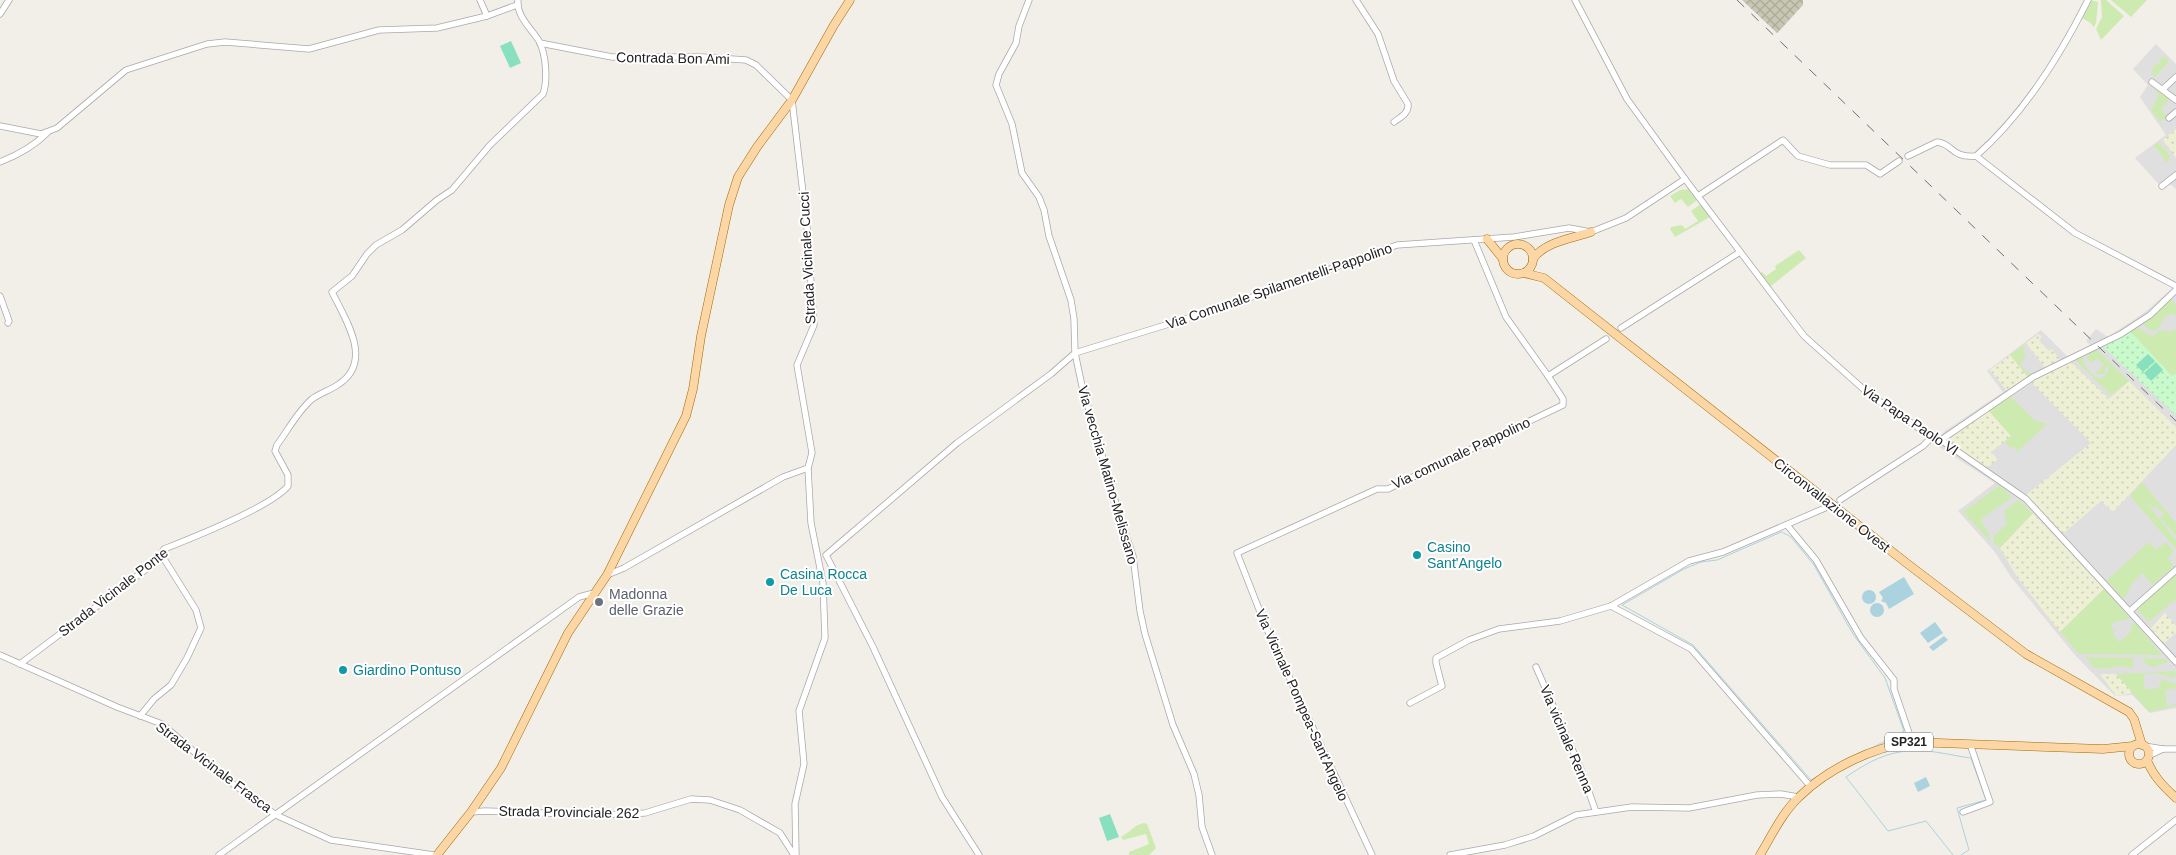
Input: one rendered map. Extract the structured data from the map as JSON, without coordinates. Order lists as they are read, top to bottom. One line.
{"streets":{"main road":["Circonvallazione Ovest","SP321"],"street":["Contrada Bon Ami","Strada Vicinale Cucci","Via Comunale Spilamentelli-Pappolino","Via Papa Paolo VI","Via comunale Pappolino","Via vecchia Matino-Melissano","Strada Vicinale Ponte","Via Vicinale Pompea-Sant'Angelo","Via vicinale Renna","Strada Vicinale Frasca","Strada Provinciale 262"]},"crossings":[["Contrada Bon Ami","Strada Vicinale Cucci"],["Contrada Bon Ami","Strada Vicinale Ponte"],["Strada Vicinale Cucci","Strada Provinciale 262"],["Via Comunale Spilamentelli-Pappolino","Via vecchia Matino-Melissano"],["Via comunale Pappolino","Via Vicinale Pompea-Sant'Angelo"],["Circonvallazione Ovest","SP321"],["Strada Vicinale Ponte","Strada Vicinale Frasca"]],"places":["Casino Sant'Angelo","Casina Rocca De Luca","Madonna delle Grazie","Giardino Pontuso"]}
